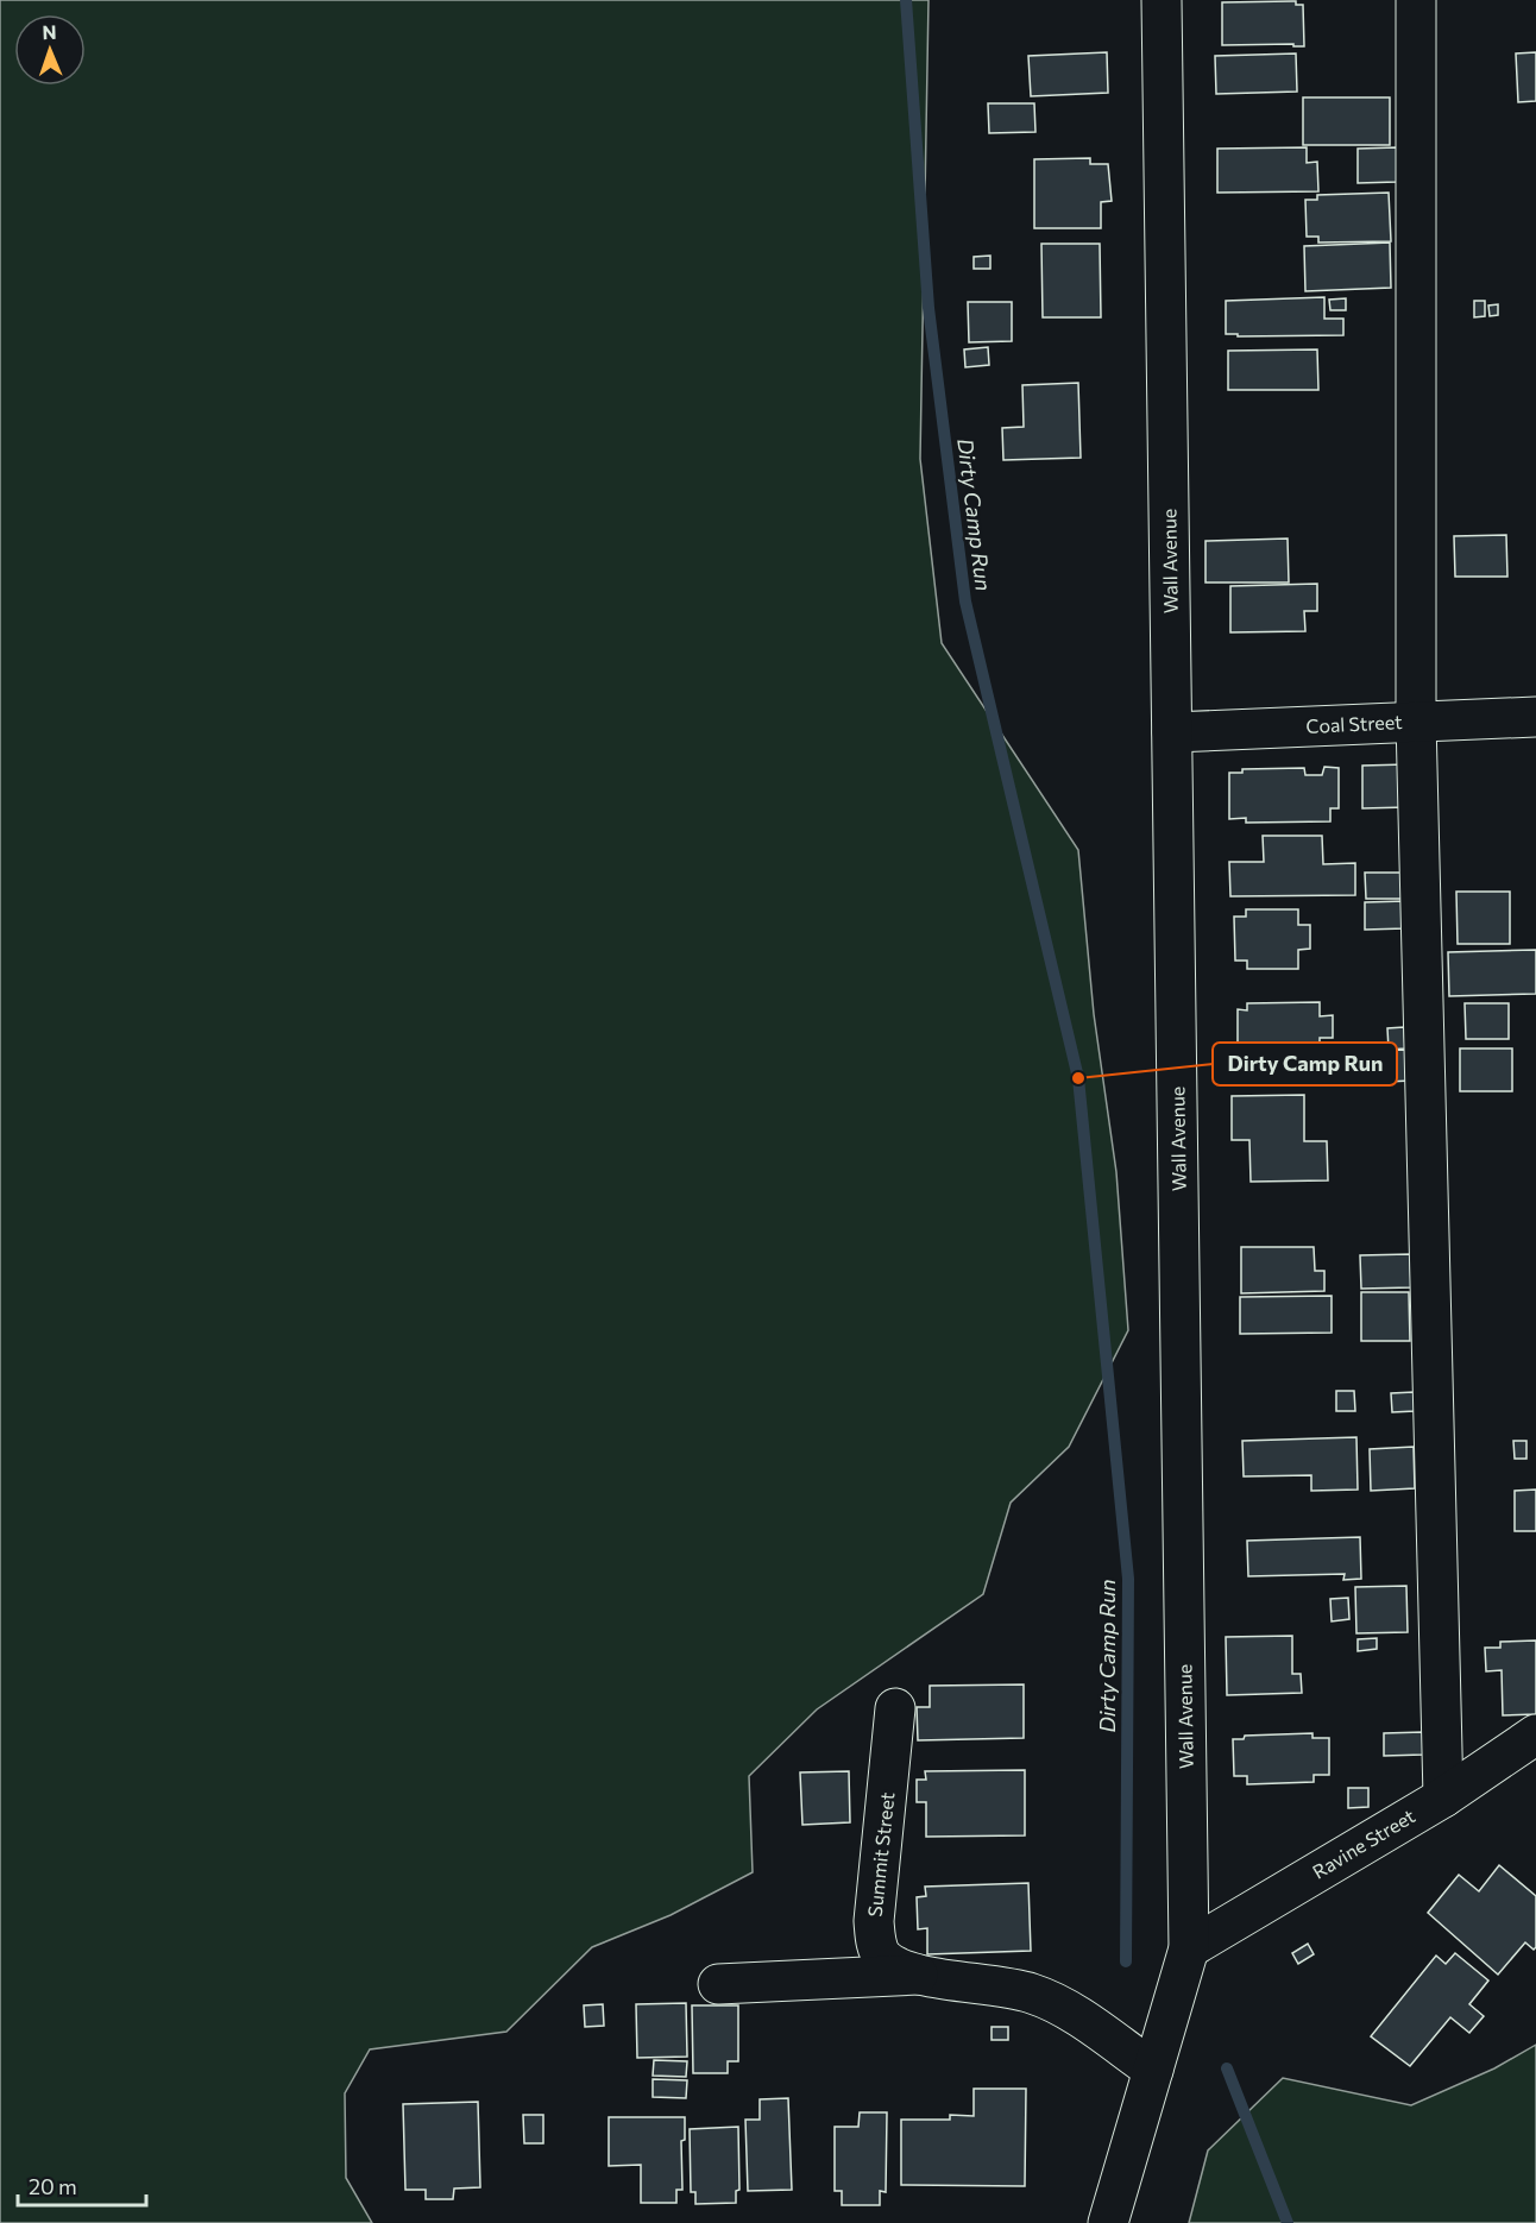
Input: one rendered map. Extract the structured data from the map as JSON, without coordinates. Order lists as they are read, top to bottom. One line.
{"streets":{"street":["Wall Avenue","Coal Street","Ravine Street","Summit Street"]},"crossings":[["Wall Avenue","Coal Street"],["Wall Avenue","Ravine Street"],["Wall Avenue","Summit Street"]],"water":["Dirty Camp Run"],"places":["Dirty Camp Run"],"scale_bar":"20 m","north":"top"}
